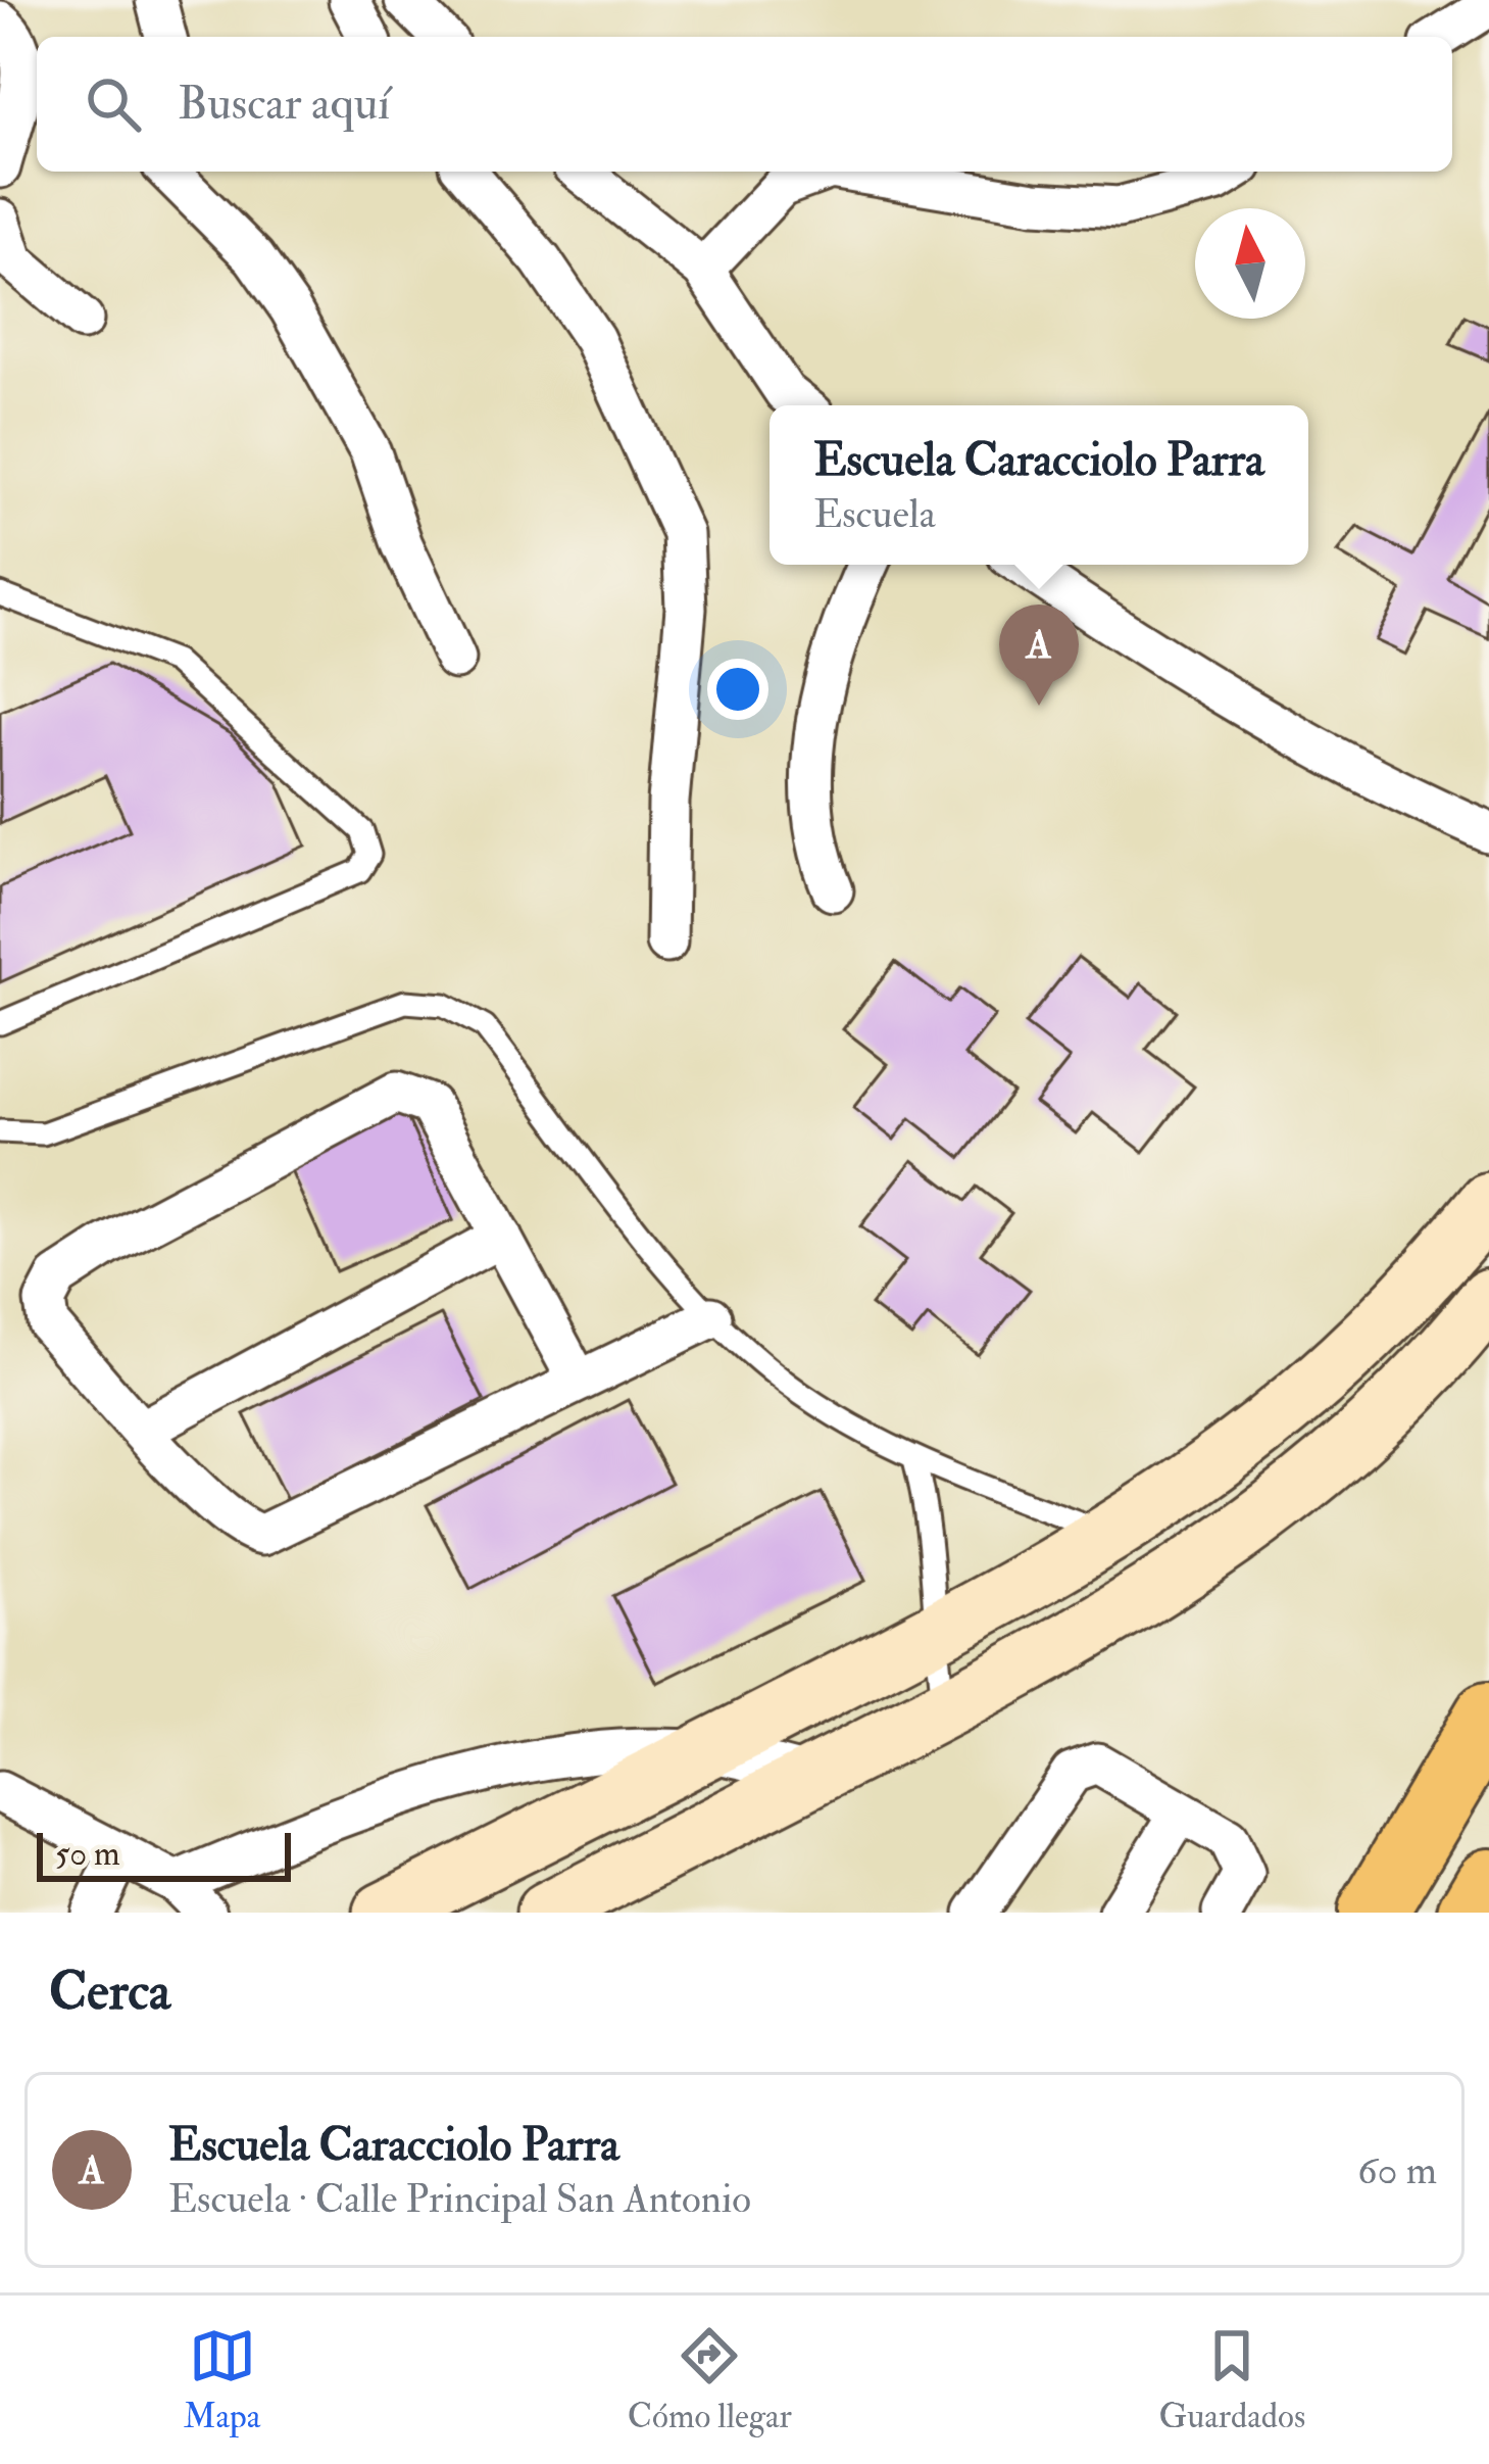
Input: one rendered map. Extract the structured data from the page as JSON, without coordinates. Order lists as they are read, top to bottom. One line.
{"scale_bar":"50 m","north":"top","page":{"search":"Buscar aquí","popup":["Escuela Caracciolo Parra","Escuela"],"pins":"A","scale":"50 m","heading":"Cerca","list":[{"mark":"A","name":"Escuela Caracciolo Parra","note":"Escuela · Calle Principal San Antonio","value":"60 m"}],"nav":["Mapa","Cómo llegar","Guardados"]}}
